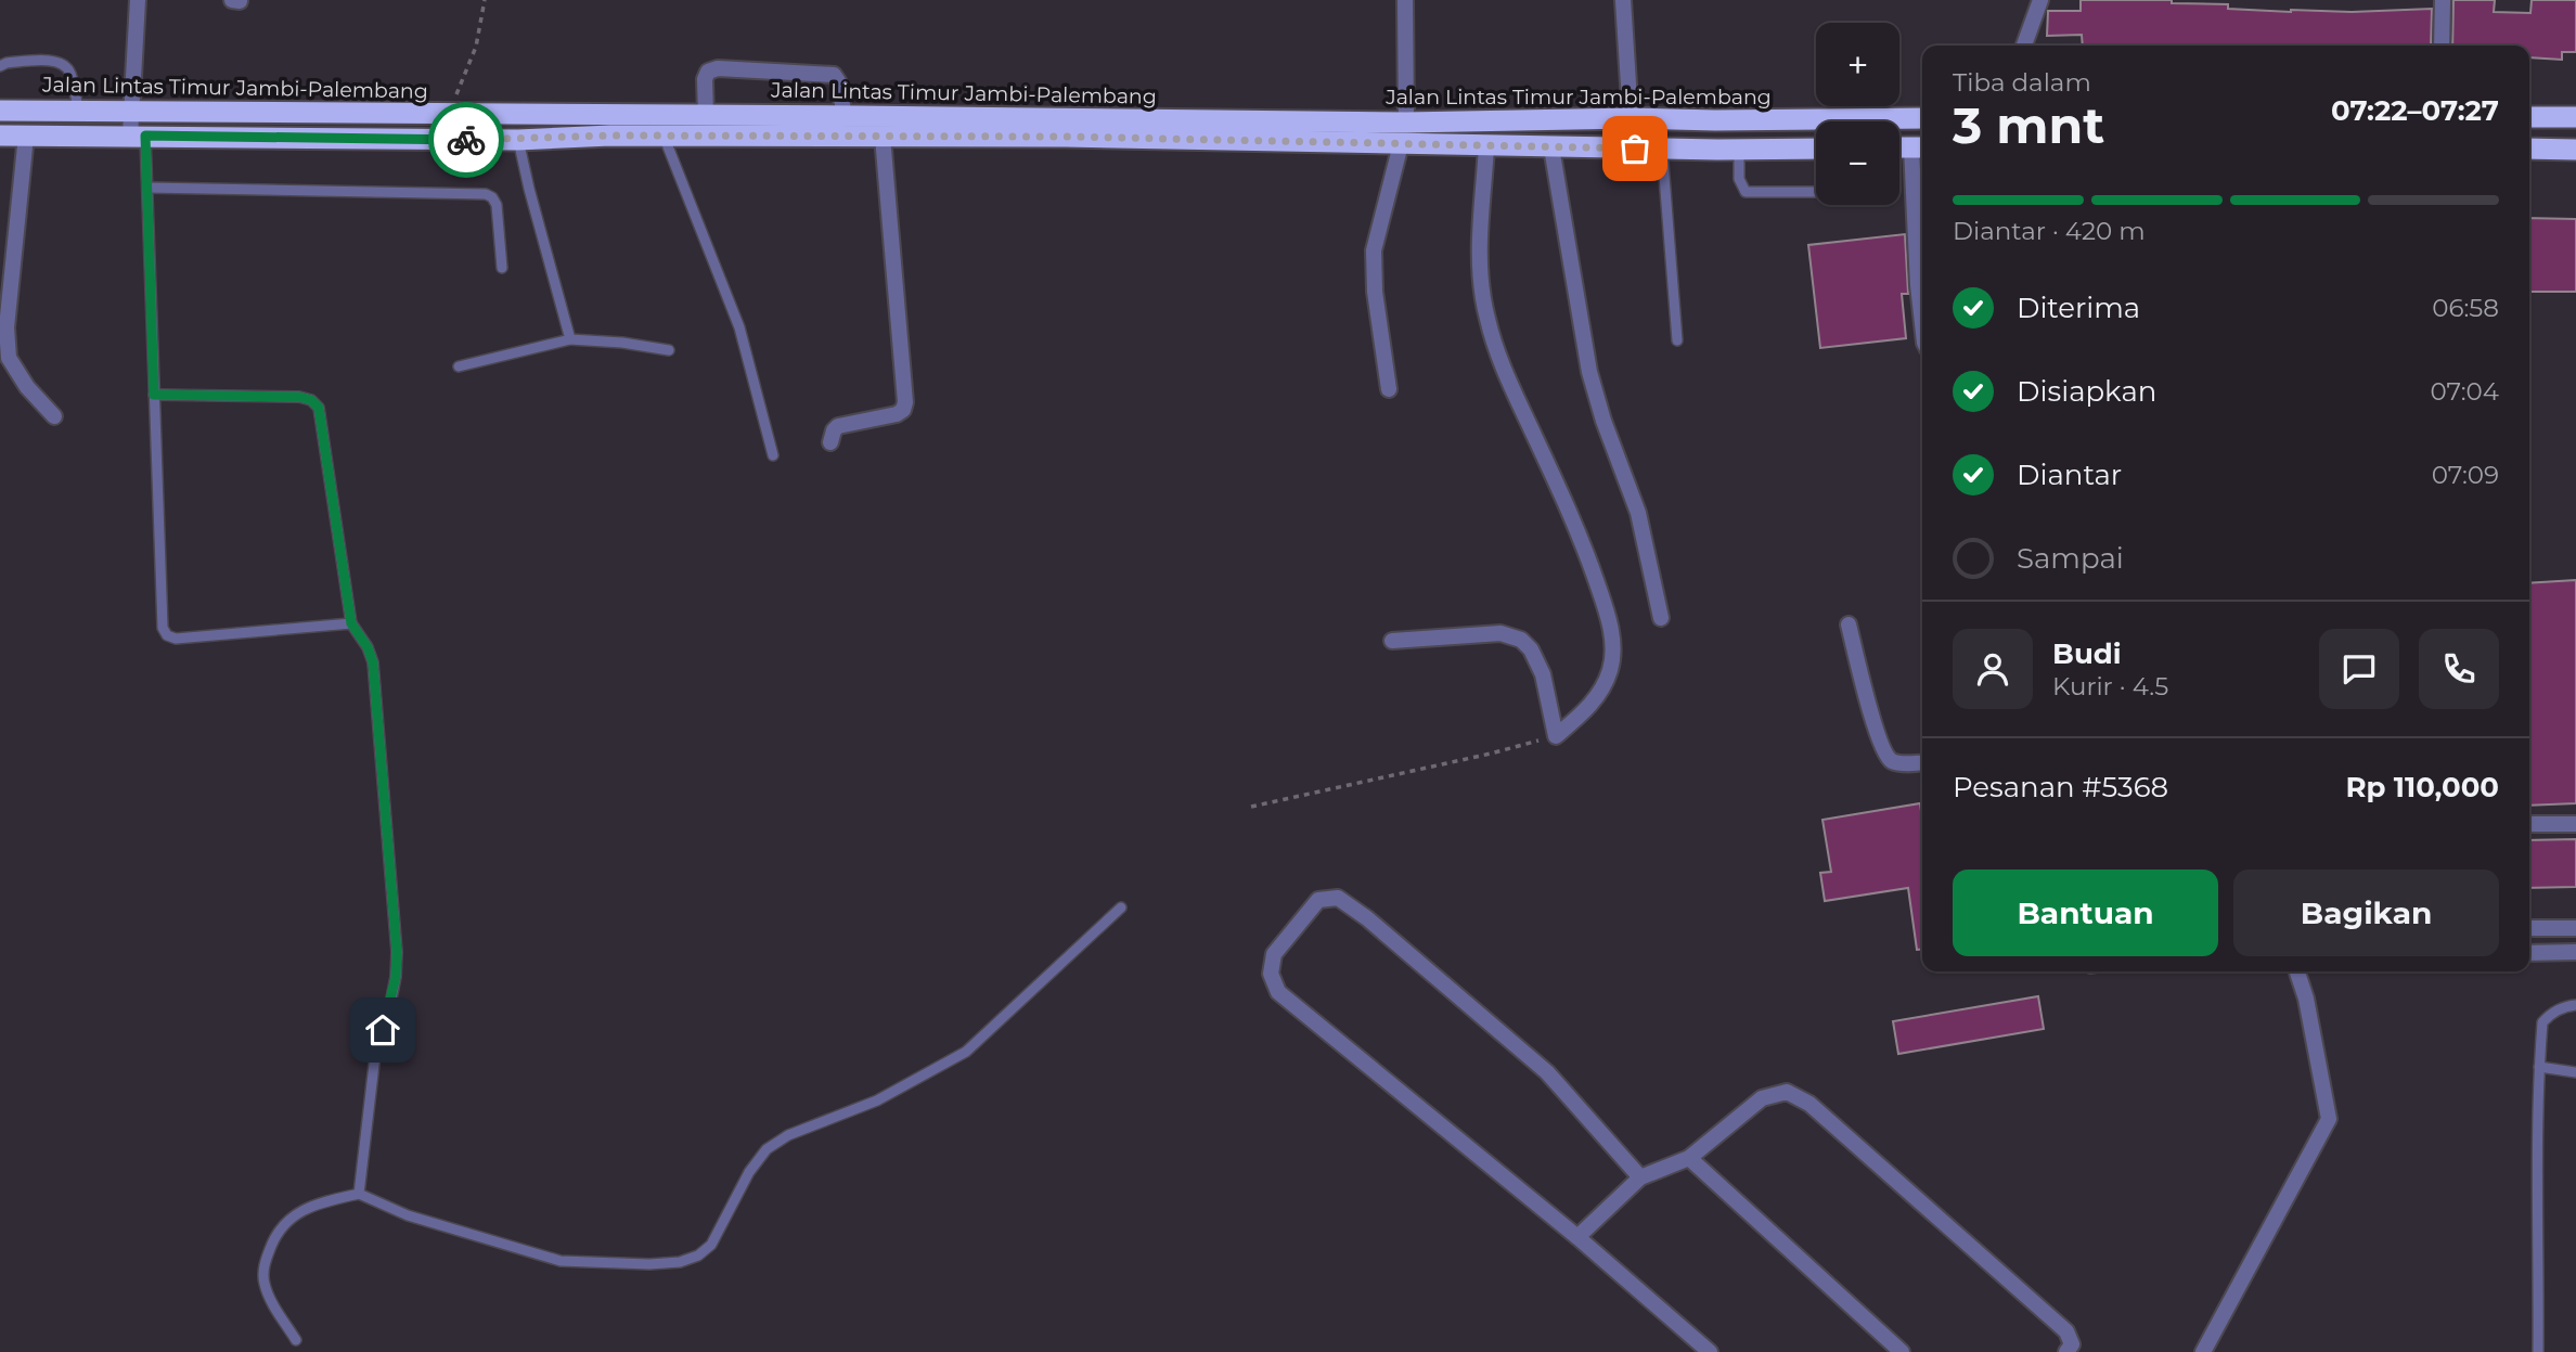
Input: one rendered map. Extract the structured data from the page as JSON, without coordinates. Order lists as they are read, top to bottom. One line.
{"streets":{"highway":["Jalan Lintas Timur Jambi-Palembang"]},"page":{"map_buttons":["+","−"],"heading":["3 mnt","Tiba dalam","07:22–07:27"],"panel":["Budi","Kurir · 4.5","Pesanan #5368","Rp 110,000"],"bar":"Diantar · 420 m","list":[["Diterima","06:58"],["Disiapkan","07:04"],["Diantar","07:09"],"Sampai"],"buttons":["Bantuan","Bagikan"]}}
